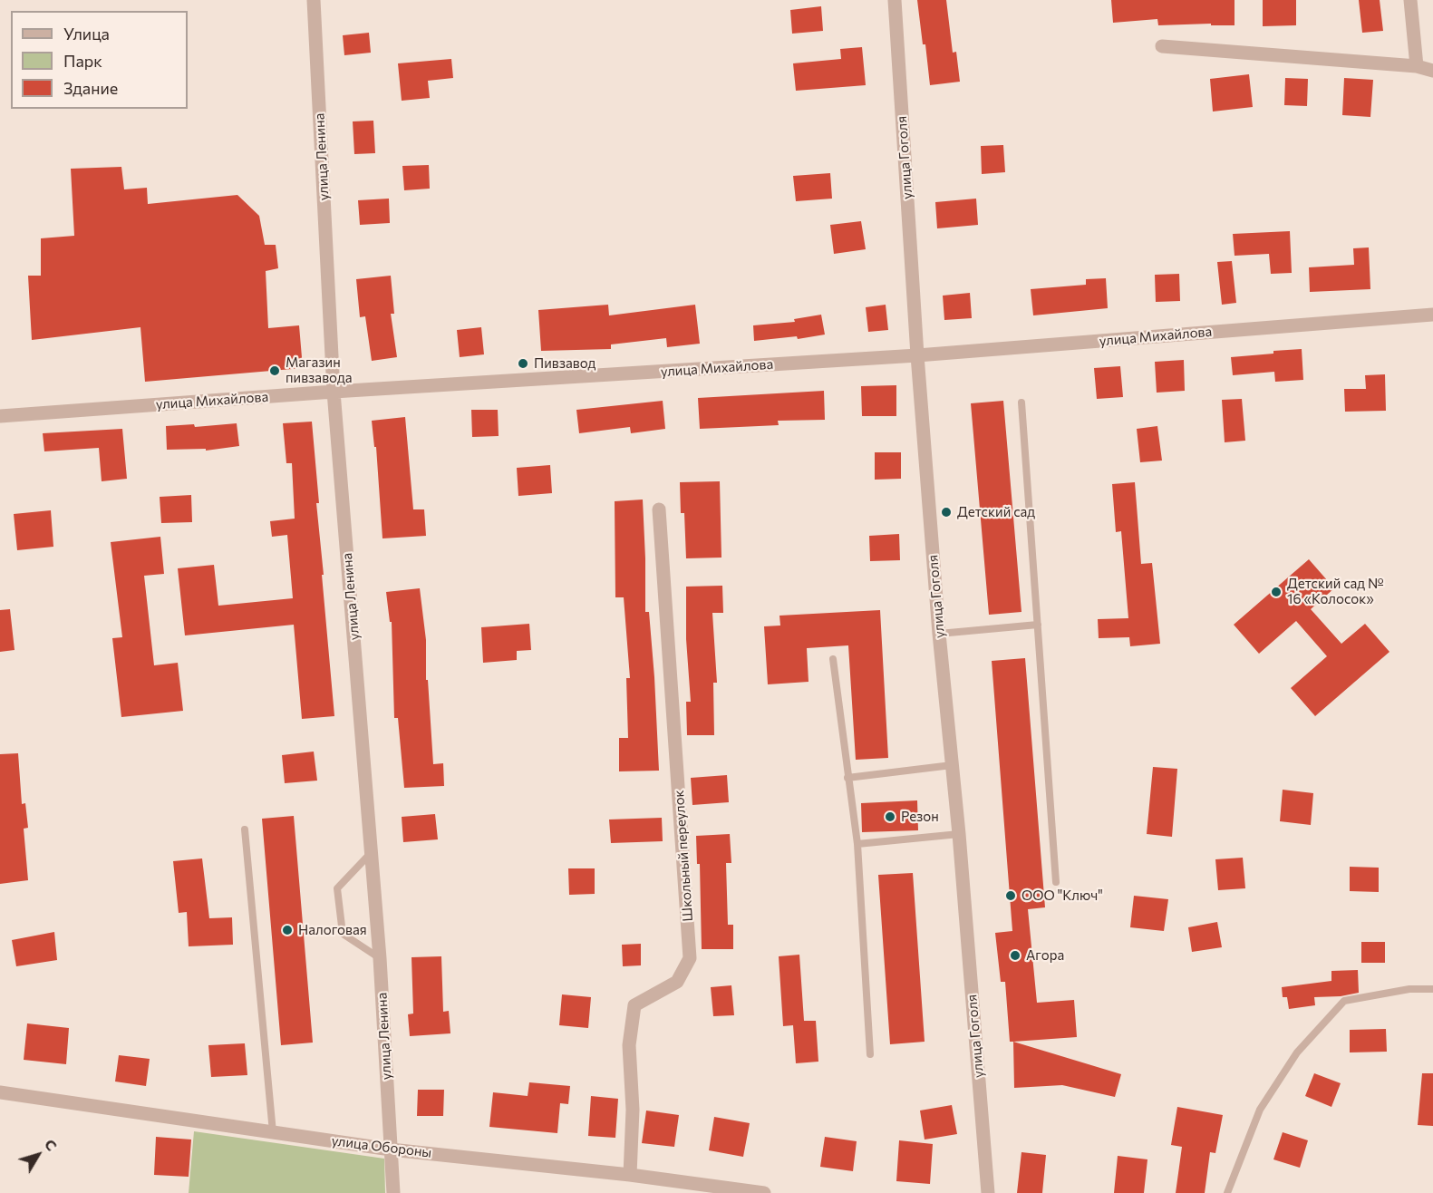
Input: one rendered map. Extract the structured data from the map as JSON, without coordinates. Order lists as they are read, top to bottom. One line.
{"streets":{"street":["улица Ленина","улица Гоголя","улица Михайлова","Школьный переулок","улица Обороны"]},"crossings":[["улица Ленина","улица Михайлова"],["улица Ленина","улица Обороны"],["улица Гоголя","улица Михайлова"],["Школьный переулок","улица Обороны"]],"places":["Пивзавод","Магазин пивзавода","Детский сад","Детский сад № 16 «Колосок»","Резон","ООО \"Ключ\"","Налоговая","Агора"],"legend":["Улица","Парк","Здание"],"north":"top right"}
